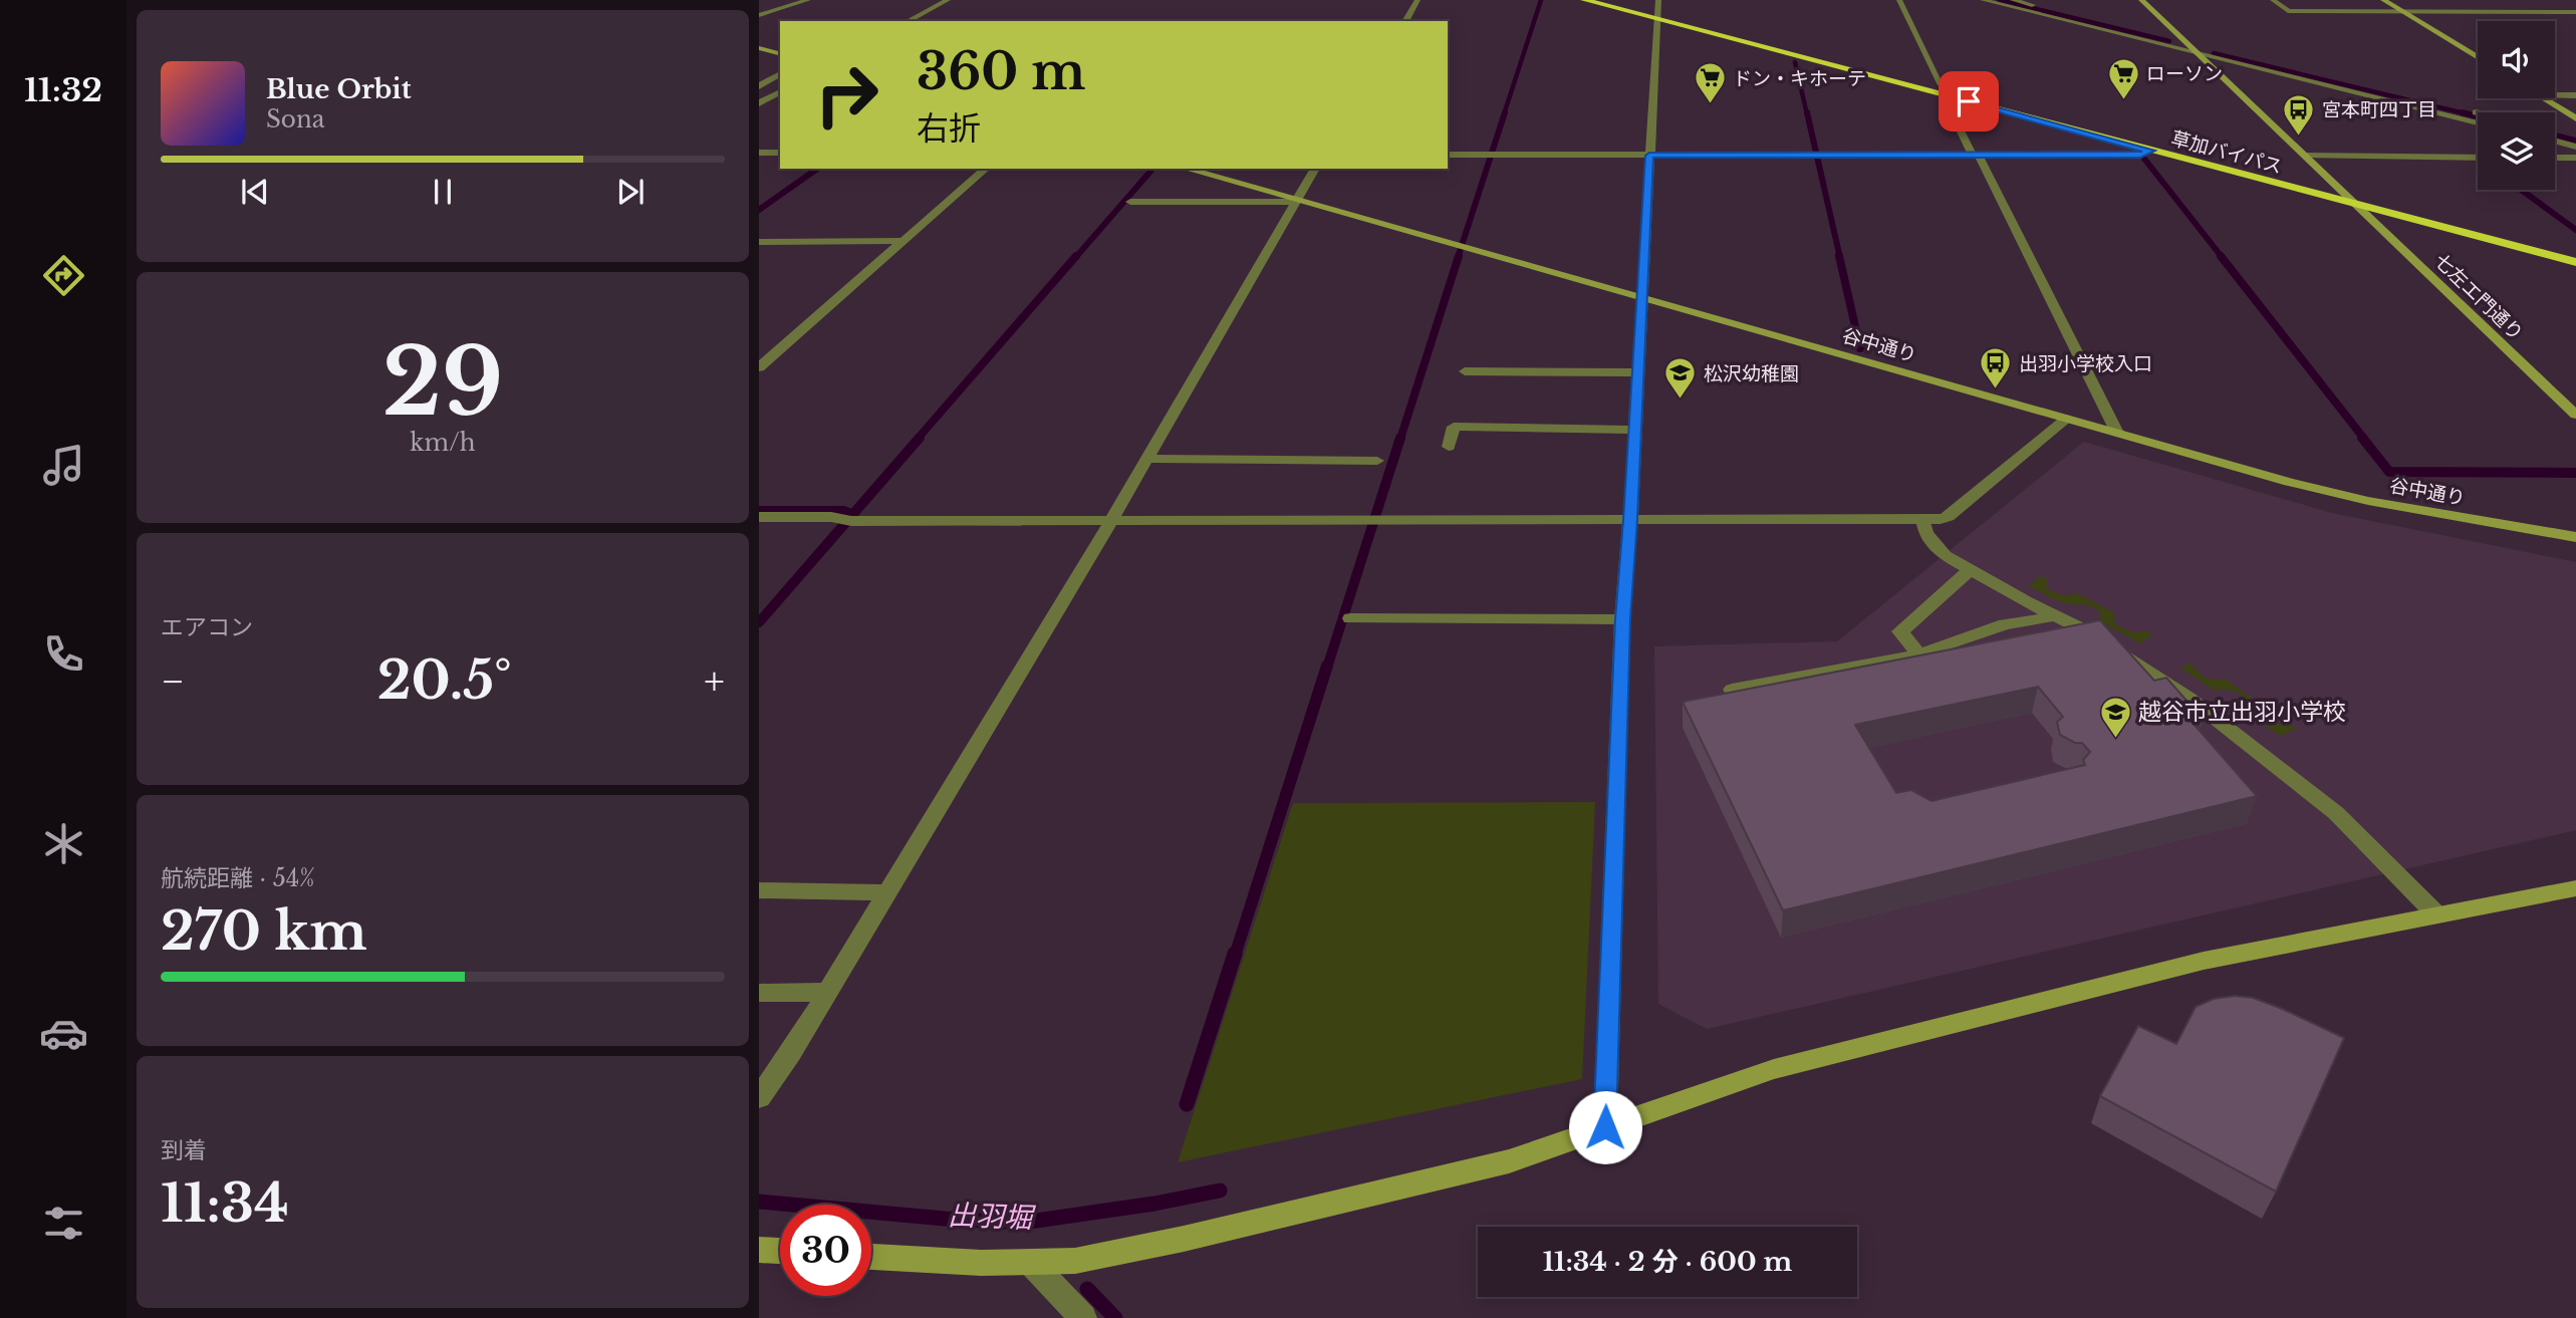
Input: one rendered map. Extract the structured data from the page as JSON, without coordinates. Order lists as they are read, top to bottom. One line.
{"streets":{"highway":["草加バイパス"],"street":["七左エ門通り","谷中通り"]},"crossings":[["草加バイパス","七左エ門通り"]],"water":["出羽堀"],"places":{"supermarket":["ローソン","ドン・キホーテ"],"bus stop":["宮本町四丁目","出羽小学校入口"],"school or university":["松沢幼稚園","越谷市立出羽小学校"]},"page":{"tabs":"11:32","turn":["360 m","右折"],"song":["Blue Orbit","Sona"],"tile":[["29","km/h"],"エアコン",["航続距離 · 54%","270 km"],["到着","11:34"]],"heat":["−","20.5°","+"],"limit":"30","trip":"11:34 · 2 分 · 600 m"}}
